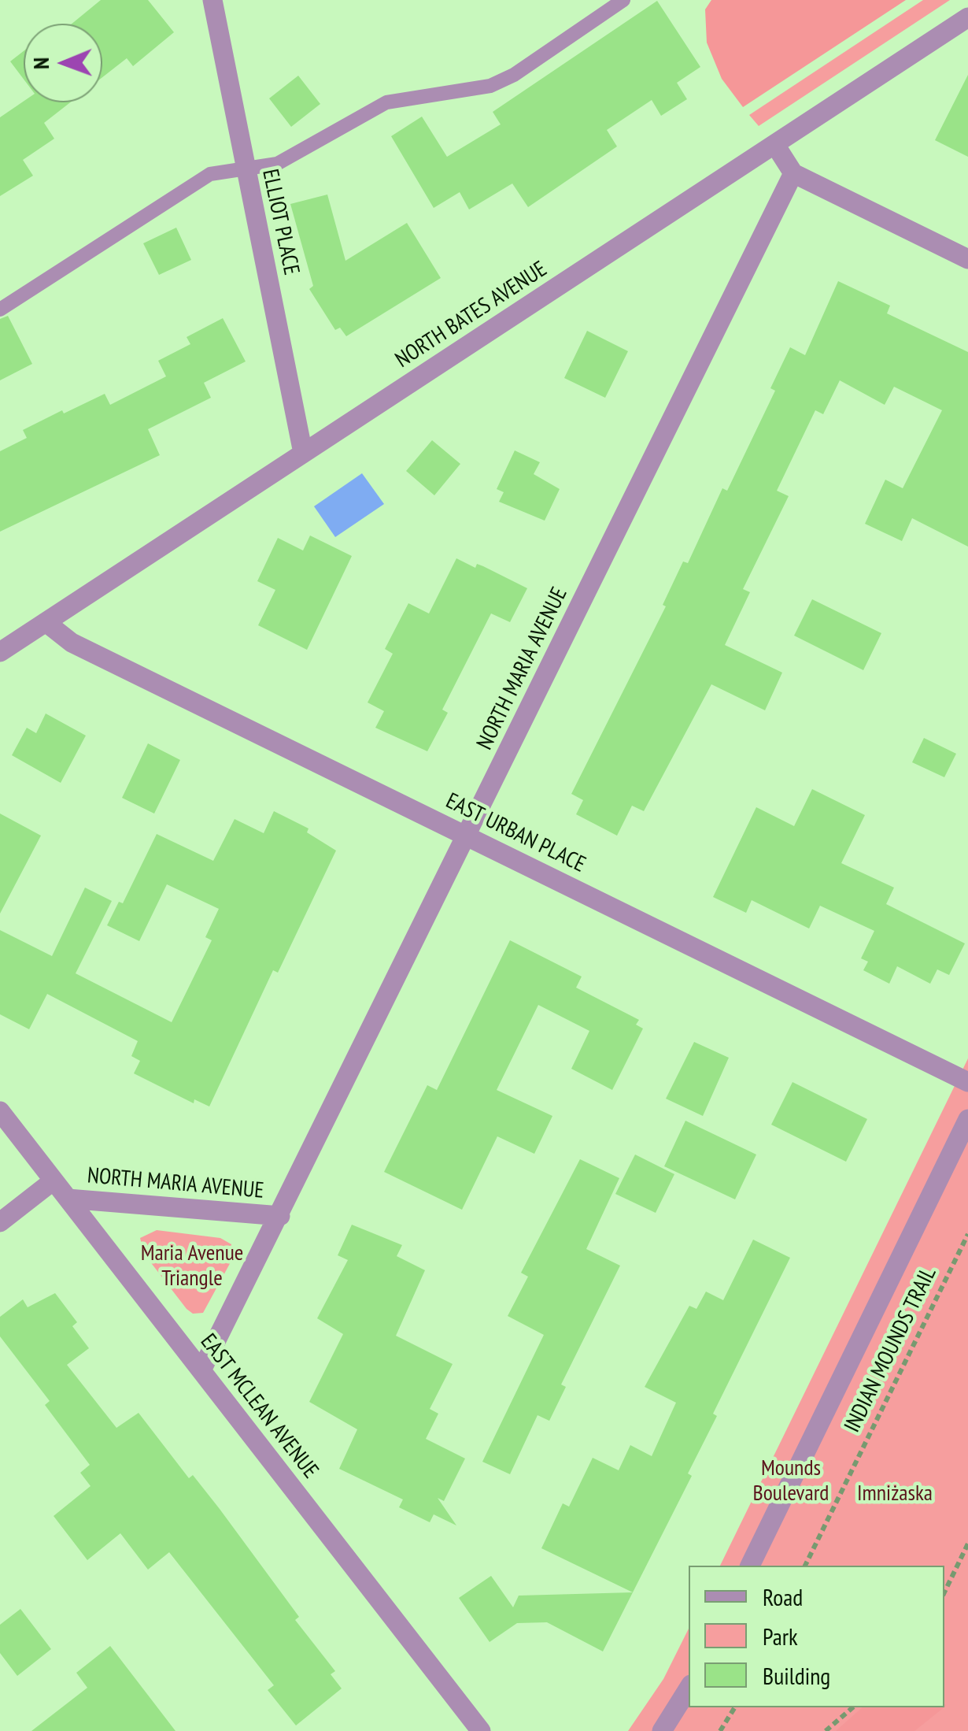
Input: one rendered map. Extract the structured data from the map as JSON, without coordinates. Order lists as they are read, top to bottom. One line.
{"streets":{"street":["ELLIOT PLACE","NORTH BATES AVENUE","NORTH MARIA AVENUE","EAST URBAN PLACE","EAST MCLEAN AVENUE"],"path":["INDIAN MOUNDS TRAIL"]},"crossings":[["ELLIOT PLACE","NORTH BATES AVENUE"],["NORTH BATES AVENUE","EAST URBAN PLACE"],["NORTH MARIA AVENUE","EAST URBAN PLACE"],["NORTH MARIA AVENUE","EAST MCLEAN AVENUE"]],"parks":["Maria Avenue Triangle","Mounds Boulevard","Imniżaska"],"legend":["Road","Park","Building"],"north":"left"}
